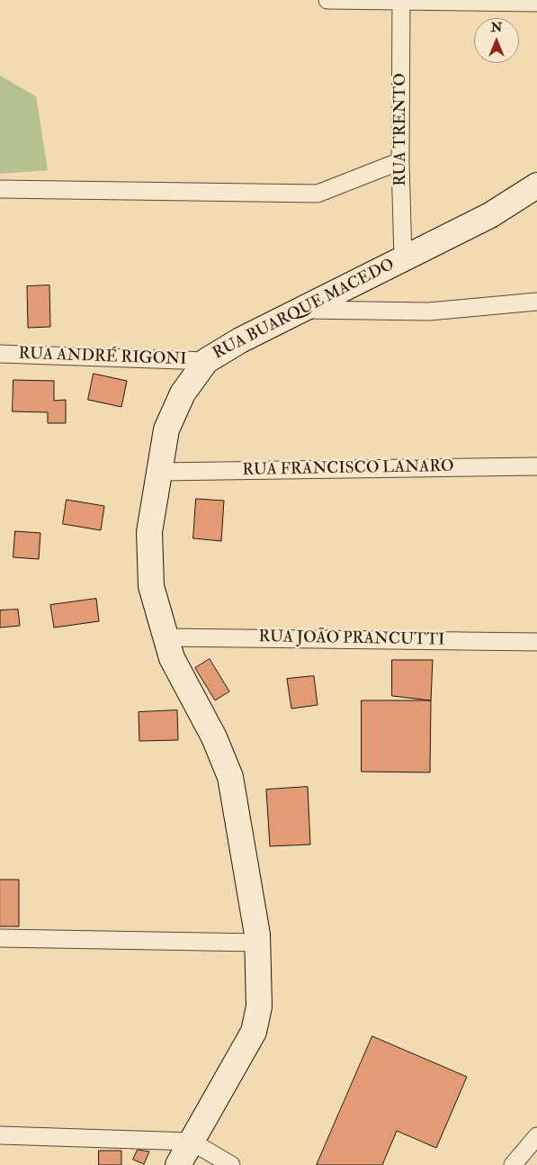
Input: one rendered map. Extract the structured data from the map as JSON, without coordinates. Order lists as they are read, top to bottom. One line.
{"streets":{"main road":["RUA BUARQUE MACEDO"],"street":["RUA TRENTO","RUA ANDRÉ RIGONI","RUA FRANCISCO LANARO","RUA JOÃO PRANCUTTI"]},"crossings":[["RUA TRENTO","RUA BUARQUE MACEDO"],["RUA BUARQUE MACEDO","RUA ANDRÉ RIGONI"],["RUA BUARQUE MACEDO","RUA FRANCISCO LANARO"],["RUA BUARQUE MACEDO","RUA JOÃO PRANCUTTI"]],"north":"top"}
